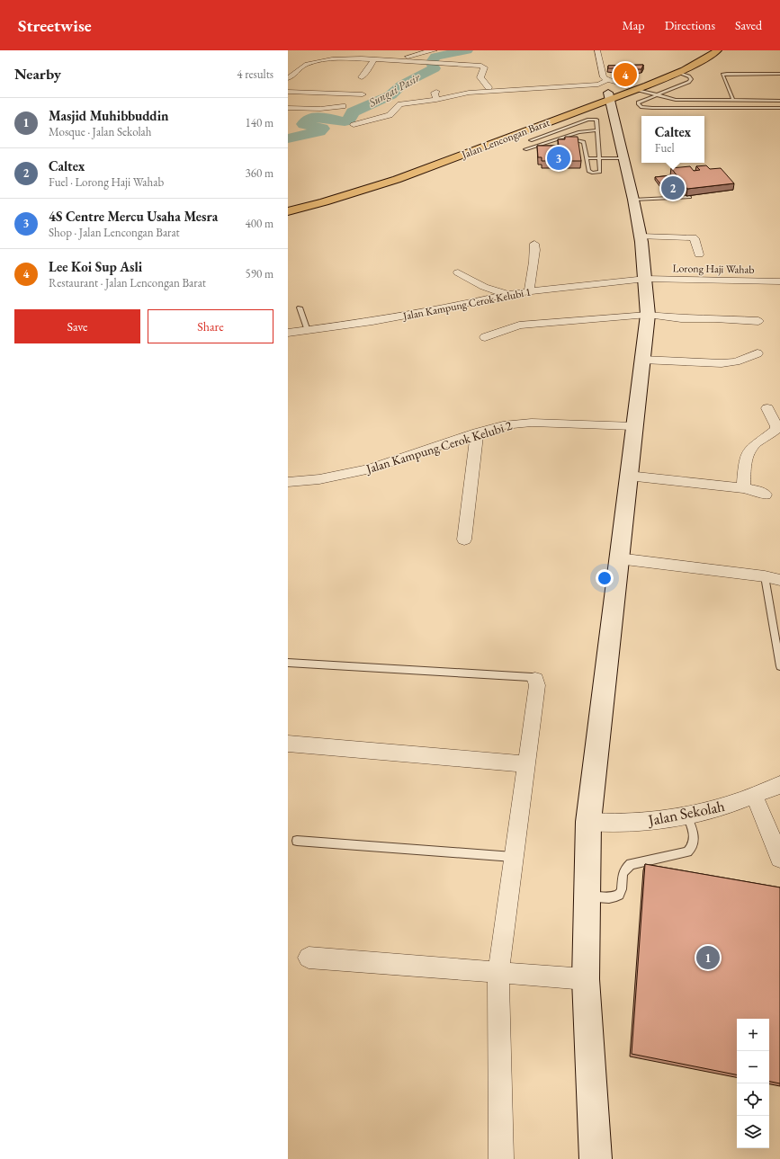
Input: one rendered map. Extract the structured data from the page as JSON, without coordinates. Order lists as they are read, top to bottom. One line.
{"streets":{"highway":["Jalan Lencongan Barat"],"street":["Lorong Haji Wahab","Jalan Kampung Cerok Kelubi 1","Jalan Kampung Cerok Kelubi 2","Jalan Sekolah"]},"crossings":[["Lorong Haji Wahab","Jalan Kampung Cerok Kelubi 1"]],"water":["Sungai Pasir"],"page":{"header":"Streetwise","nav":["Map","Directions","Saved"],"heading":["Nearby","4 results"],"pins":["4","3","2","1"],"list":[{"mark":"1","name":"Masjid Muhibbuddin","note":"Mosque · Jalan Sekolah","value":"140 m"},{"mark":"2","name":"Caltex","note":"Fuel · Lorong Haji Wahab","value":"360 m"},{"mark":"3","name":"4S Centre Mercu Usaha Mesra","note":"Shop · Jalan Lencongan Barat","value":"400 m"},{"mark":"4","name":"Lee Koi Sup Asli","note":"Restaurant · Jalan Lencongan Barat","value":"590 m"}],"popup":["Caltex","Fuel"],"buttons":["Save","Share"],"map_buttons":["+","−"]}}
